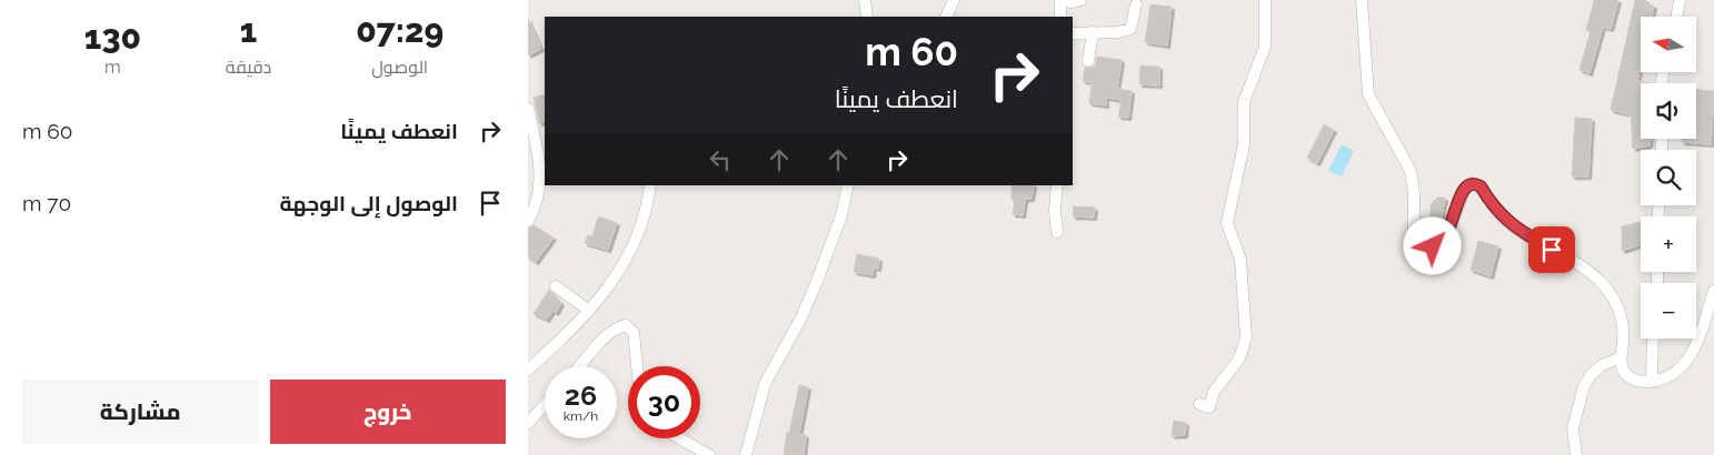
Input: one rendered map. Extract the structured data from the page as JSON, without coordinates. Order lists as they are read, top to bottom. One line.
{"north":"left","page":{"eta":["07:29","الوصول","1","دقيقة","130","m"],"map_buttons":["+","−"],"turn":["60 m","انعطف يمينًا"],"list":[{"name":"انعطف يمينًا","value":"60 m"},{"name":"الوصول إلى الوجهة","value":"70 m"}],"speed":"26 km/h","limit":"30","buttons":["خروج","مشاركة"]}}
